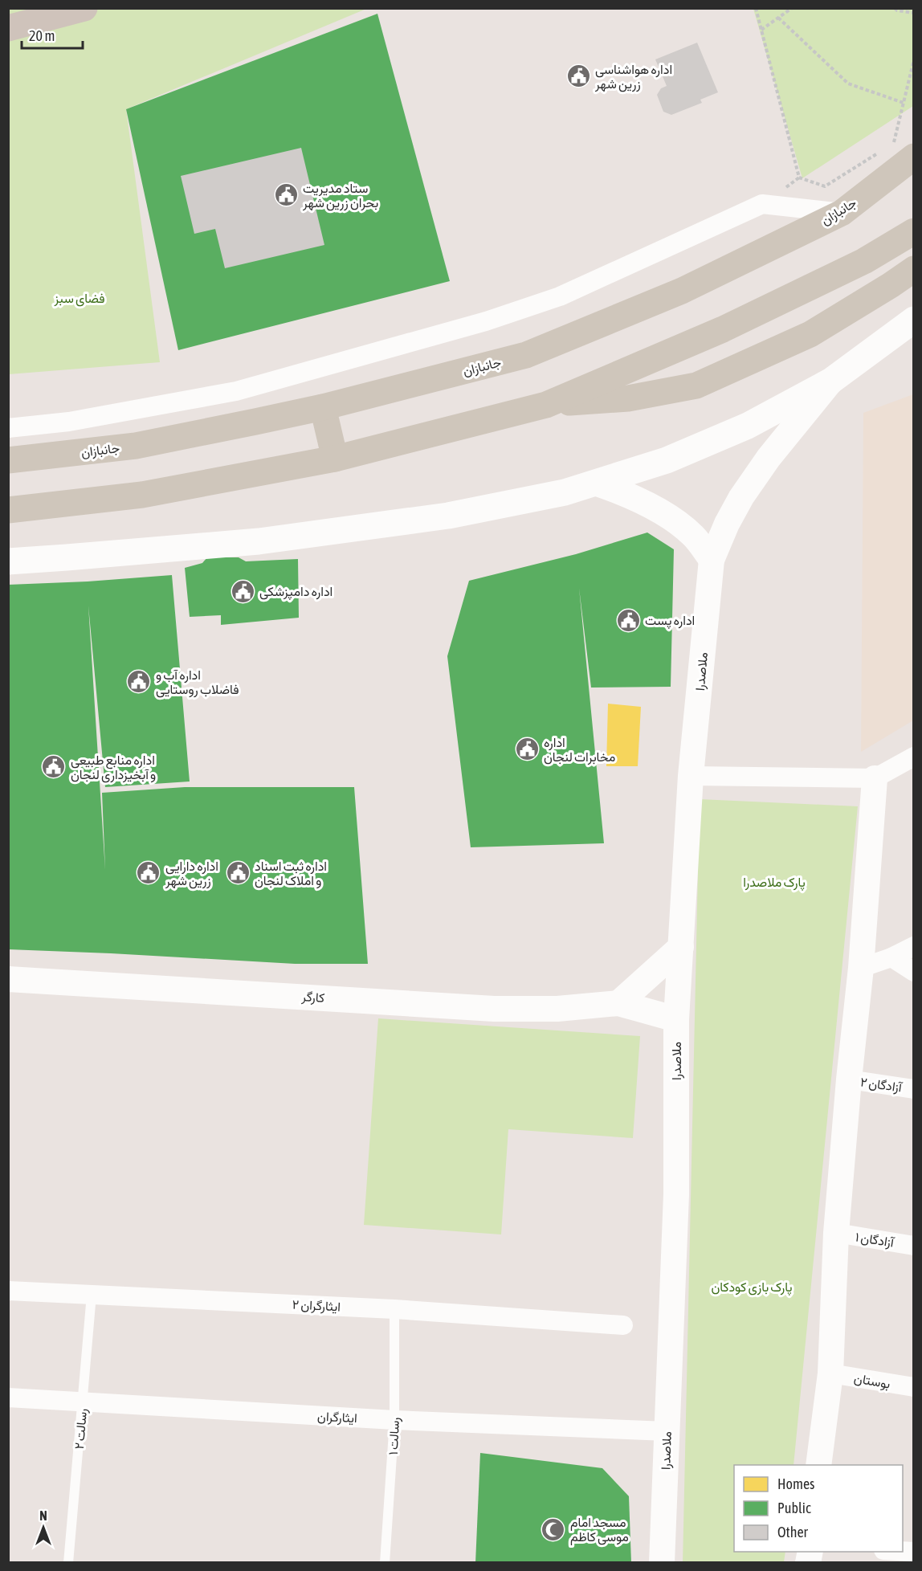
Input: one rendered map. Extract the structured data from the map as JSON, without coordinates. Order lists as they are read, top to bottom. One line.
{"streets":{"main road":["جانبازان"],"street":["ملاصدرا","کارگر","آزادگان ۲","آزادگان ۱","ایثارگران ۲","بوستان","ایثارگران"],"lane":["رسالت ۲","رسالت ۱"]},"crossings":[["ملاصدرا","کارگر"],["ملاصدرا","ایثارگران"],["ایثارگران ۲","رسالت ۲"],["ایثارگران ۲","رسالت ۱"],["ایثارگران","رسالت ۲"],["ایثارگران","رسالت ۱"]],"parks":["فضای سبز","پارک ملاصدرا","پارک بازی کودکان"],"places":{"public building":["اداره هواشناسی زرین شهر","ستاد مدیریت بحران زرین شهر","اداره دامپزشکی","اداره پست","اداره آب و فاضلاب روستایی","اداره مخابرات لنجان","اداره منابع طبیعی و آبخیزداری لنجان","اداره دارایی زرین شهر","اداره ثبت اسناد و املاک لنجان"],"mosque":["مسجد امام موسی کاظم"]},"legend":["Homes","Public","Other"],"scale_bar":"20 m","north":"top"}
